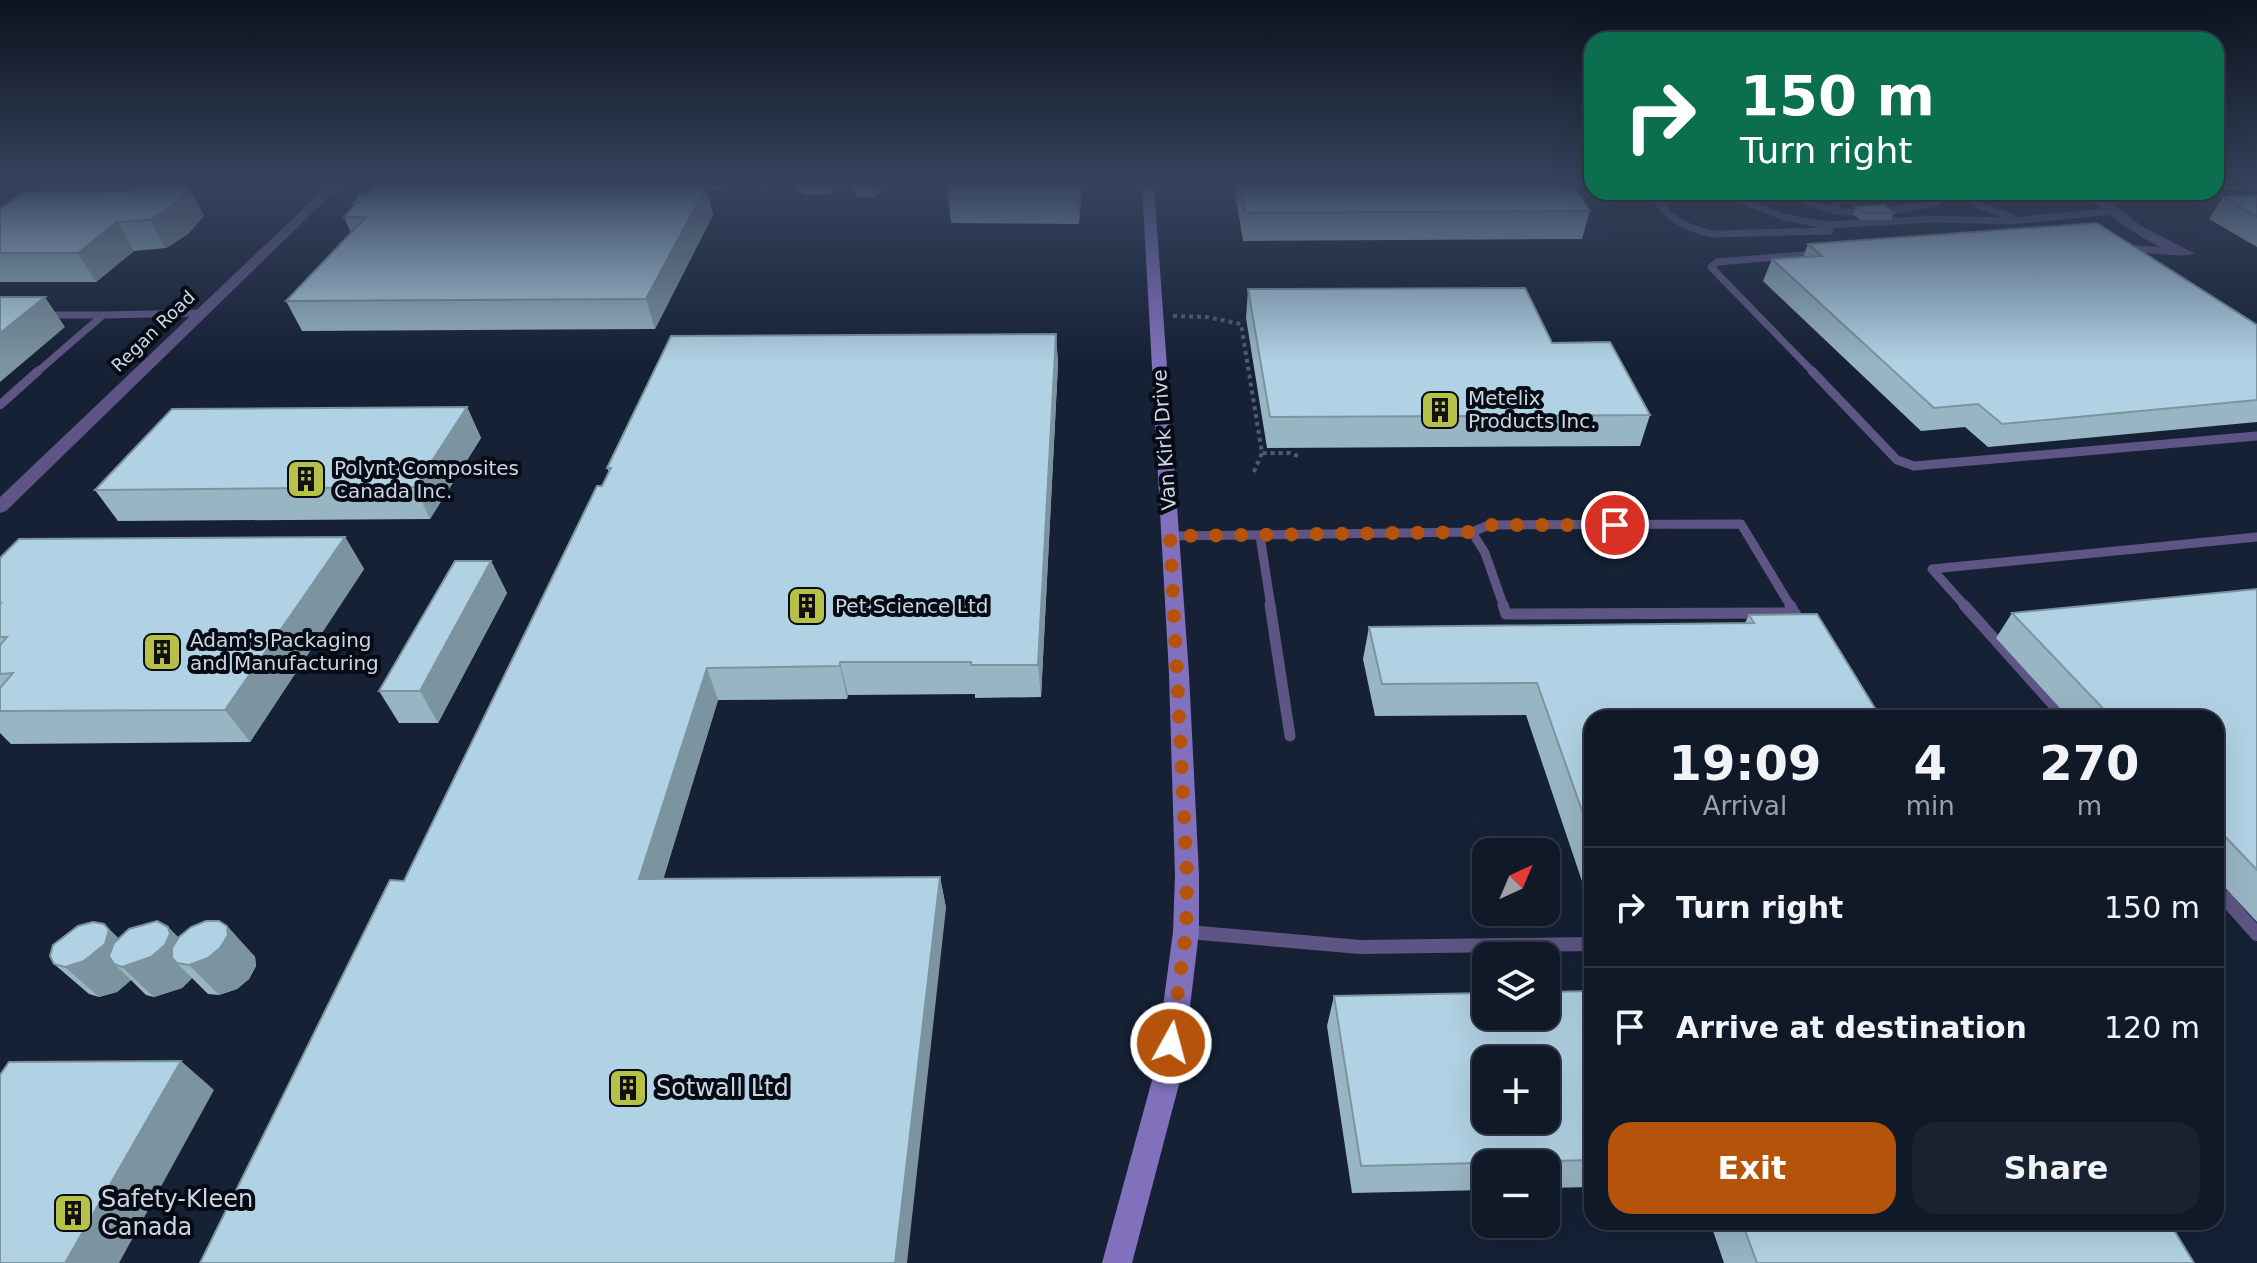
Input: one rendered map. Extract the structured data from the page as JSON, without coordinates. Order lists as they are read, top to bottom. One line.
{"streets":{"street":["Regan Road","Van Kirk Drive"]},"places":{"building":["Metelix Products Inc.","Polynt Composites Canada Inc.","Pet Science Ltd","Adam's Packaging and Manufacturing","Sotwall Ltd","Safety-Kleen Canada"]},"north":"top right","page":{"turn":["150 m","Turn right"],"eta":["19:09","Arrival","4","min","270","m"],"map_buttons":["+","−"],"list":[{"name":"Turn right","value":"150 m"},{"name":"Arrive at destination","value":"120 m"}],"buttons":["Exit","Share"]}}
